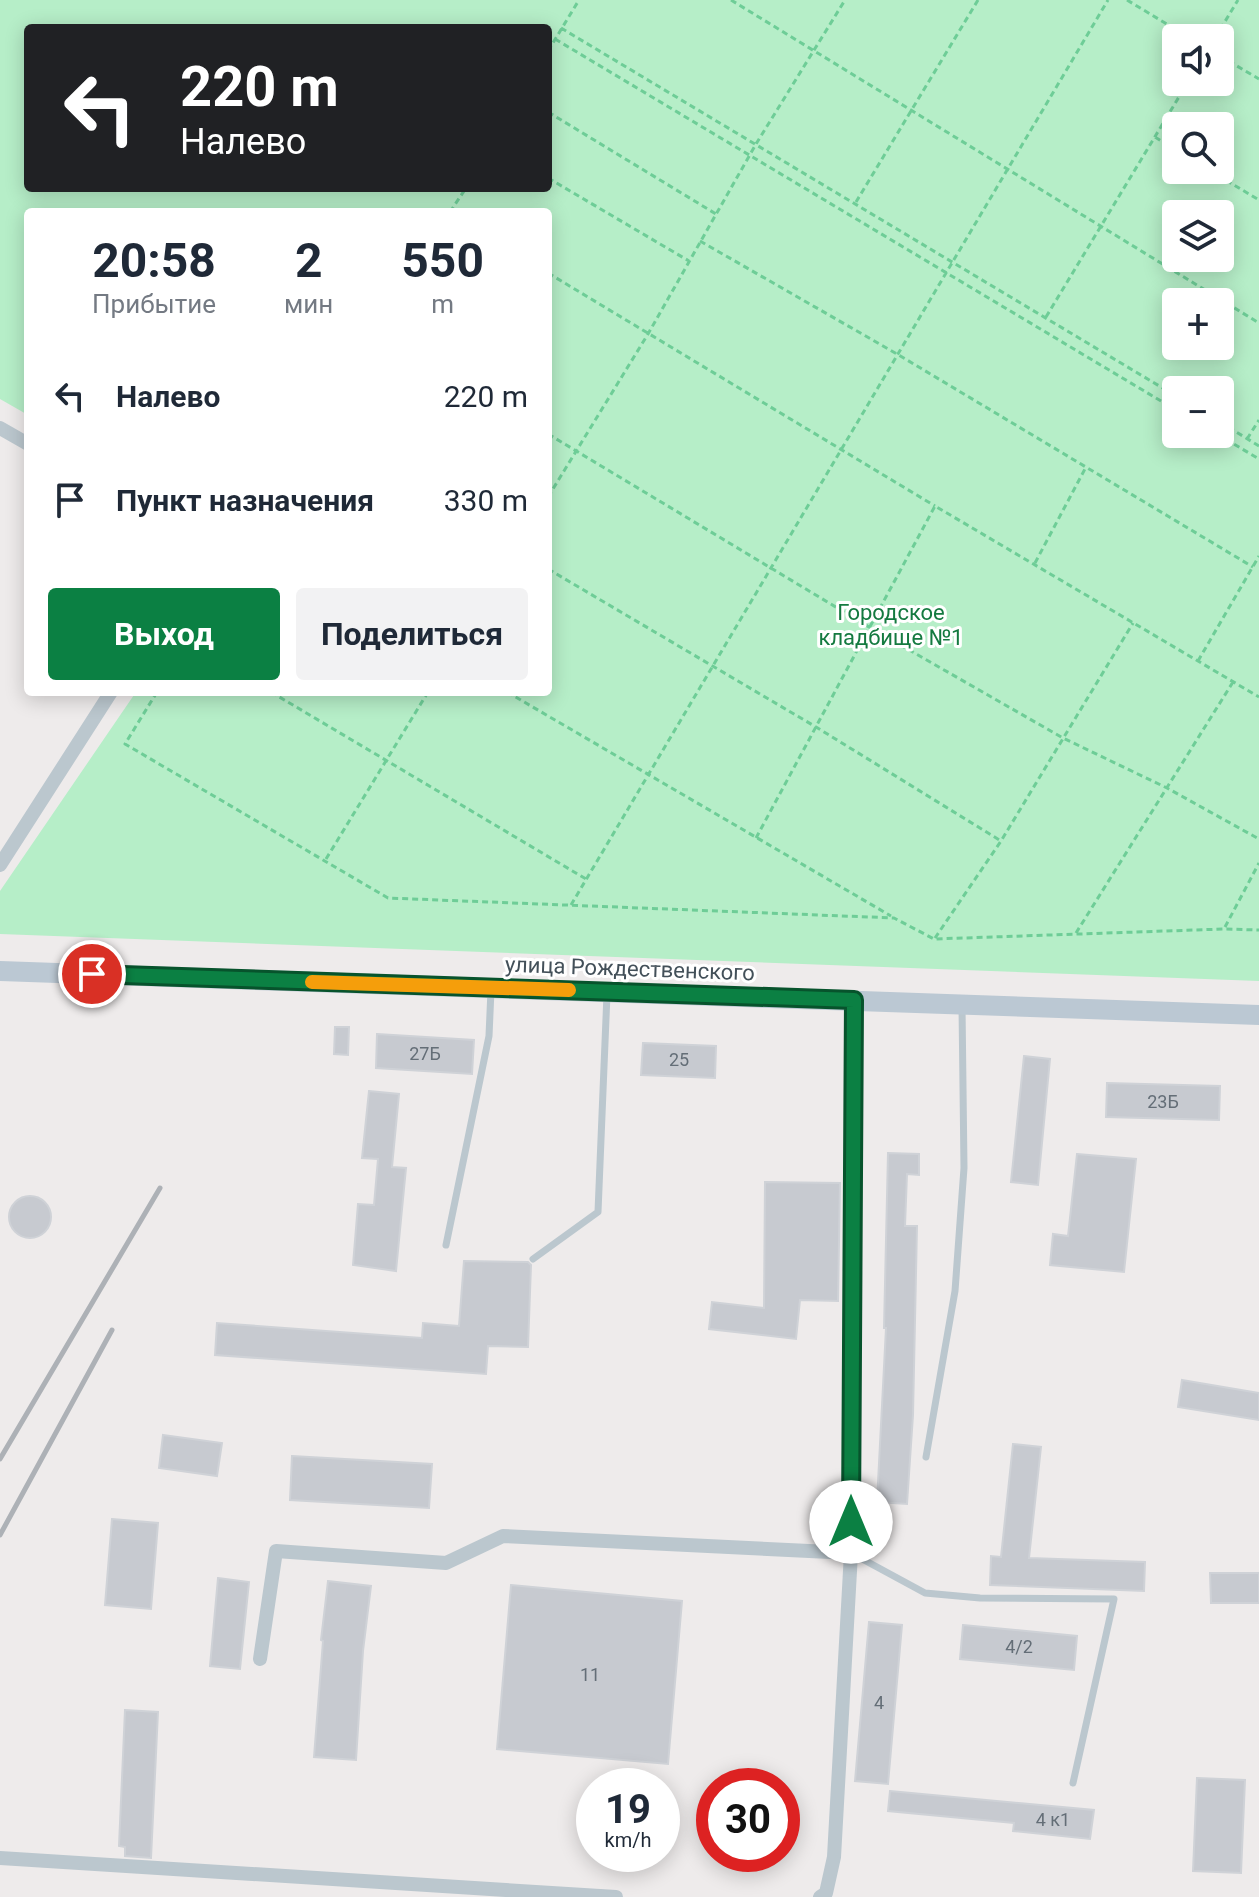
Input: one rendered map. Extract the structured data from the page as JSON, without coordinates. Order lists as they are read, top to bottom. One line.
{"streets":{"main road":["улица Рождественского"]},"parks":["Городское кладбище №1"],"house_numbers":["27Б","25","23Б","4/2","11","4","4 к1"],"page":{"map_buttons":["+","−"],"turn":["220 m","Налево"],"eta":["20:58","Прибытие","2","мин","550","m"],"list":[{"name":"Налево","value":"220 m"},{"name":"Пункт назначения","value":"330 m"}],"buttons":["Выход","Поделиться"],"speed":"19 km/h","limit":"30"}}
